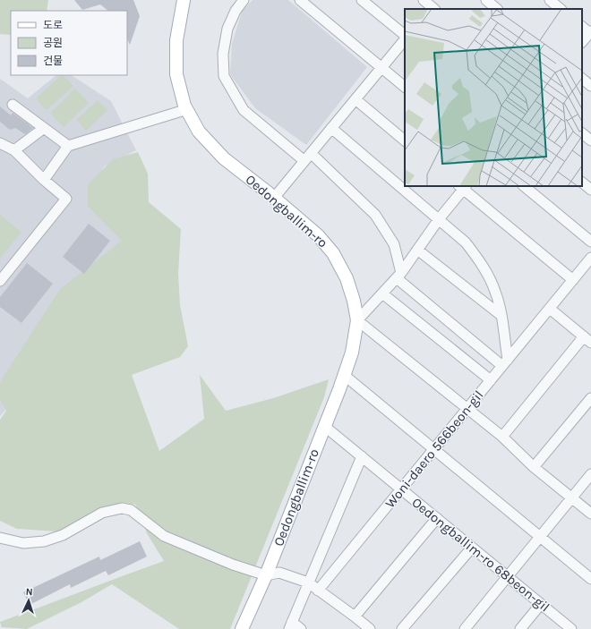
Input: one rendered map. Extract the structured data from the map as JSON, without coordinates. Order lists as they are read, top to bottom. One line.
{"streets":{"main road":["Oedongballim-ro"],"street":["Woni-daero 566beon-gil","Oedongballim-ro 68beon-gil"]},"crossings":[["Oedongballim-ro","Oedongballim-ro 68beon-gil"],["Woni-daero 566beon-gil","Oedongballim-ro 68beon-gil"]],"legend":["도로","공원","건물"],"north":"top"}
